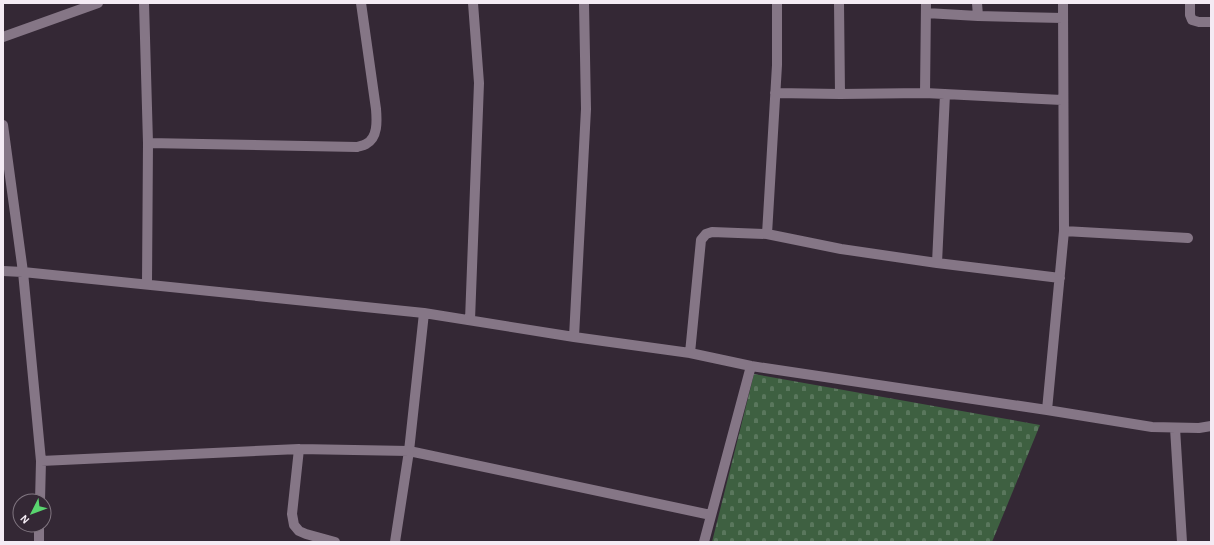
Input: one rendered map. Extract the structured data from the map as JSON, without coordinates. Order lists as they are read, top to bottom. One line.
{"north":"bottom left"}
